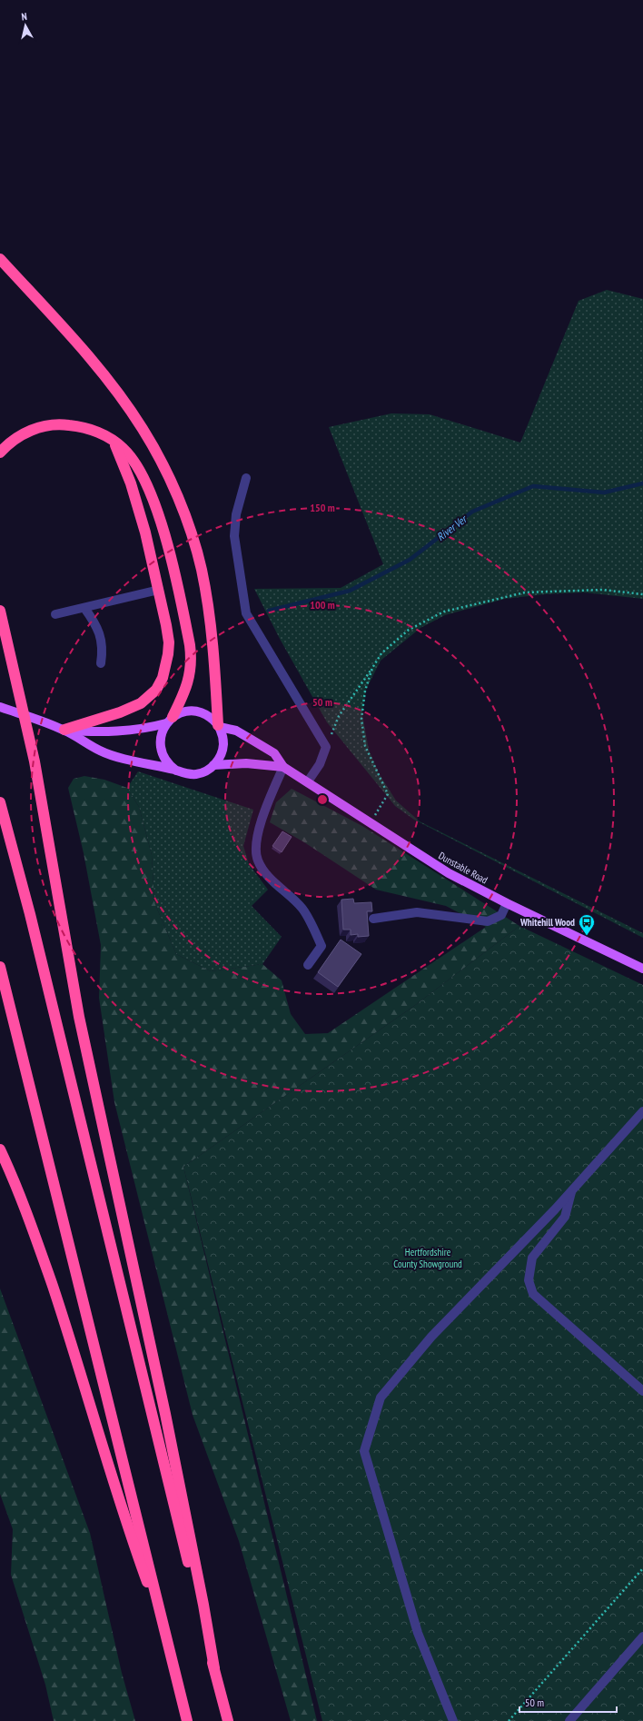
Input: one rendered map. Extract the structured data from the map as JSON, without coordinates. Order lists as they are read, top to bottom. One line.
{"streets":{"main road":["Dunstable Road"]},"water":["River Ver"],"parks":["Hertfordshire County Showground"],"places":{"bus stop":["Whitehill Wood"]},"scale_bar":"50 m","north":"top","rings":["150 m","100 m","50 m"]}
